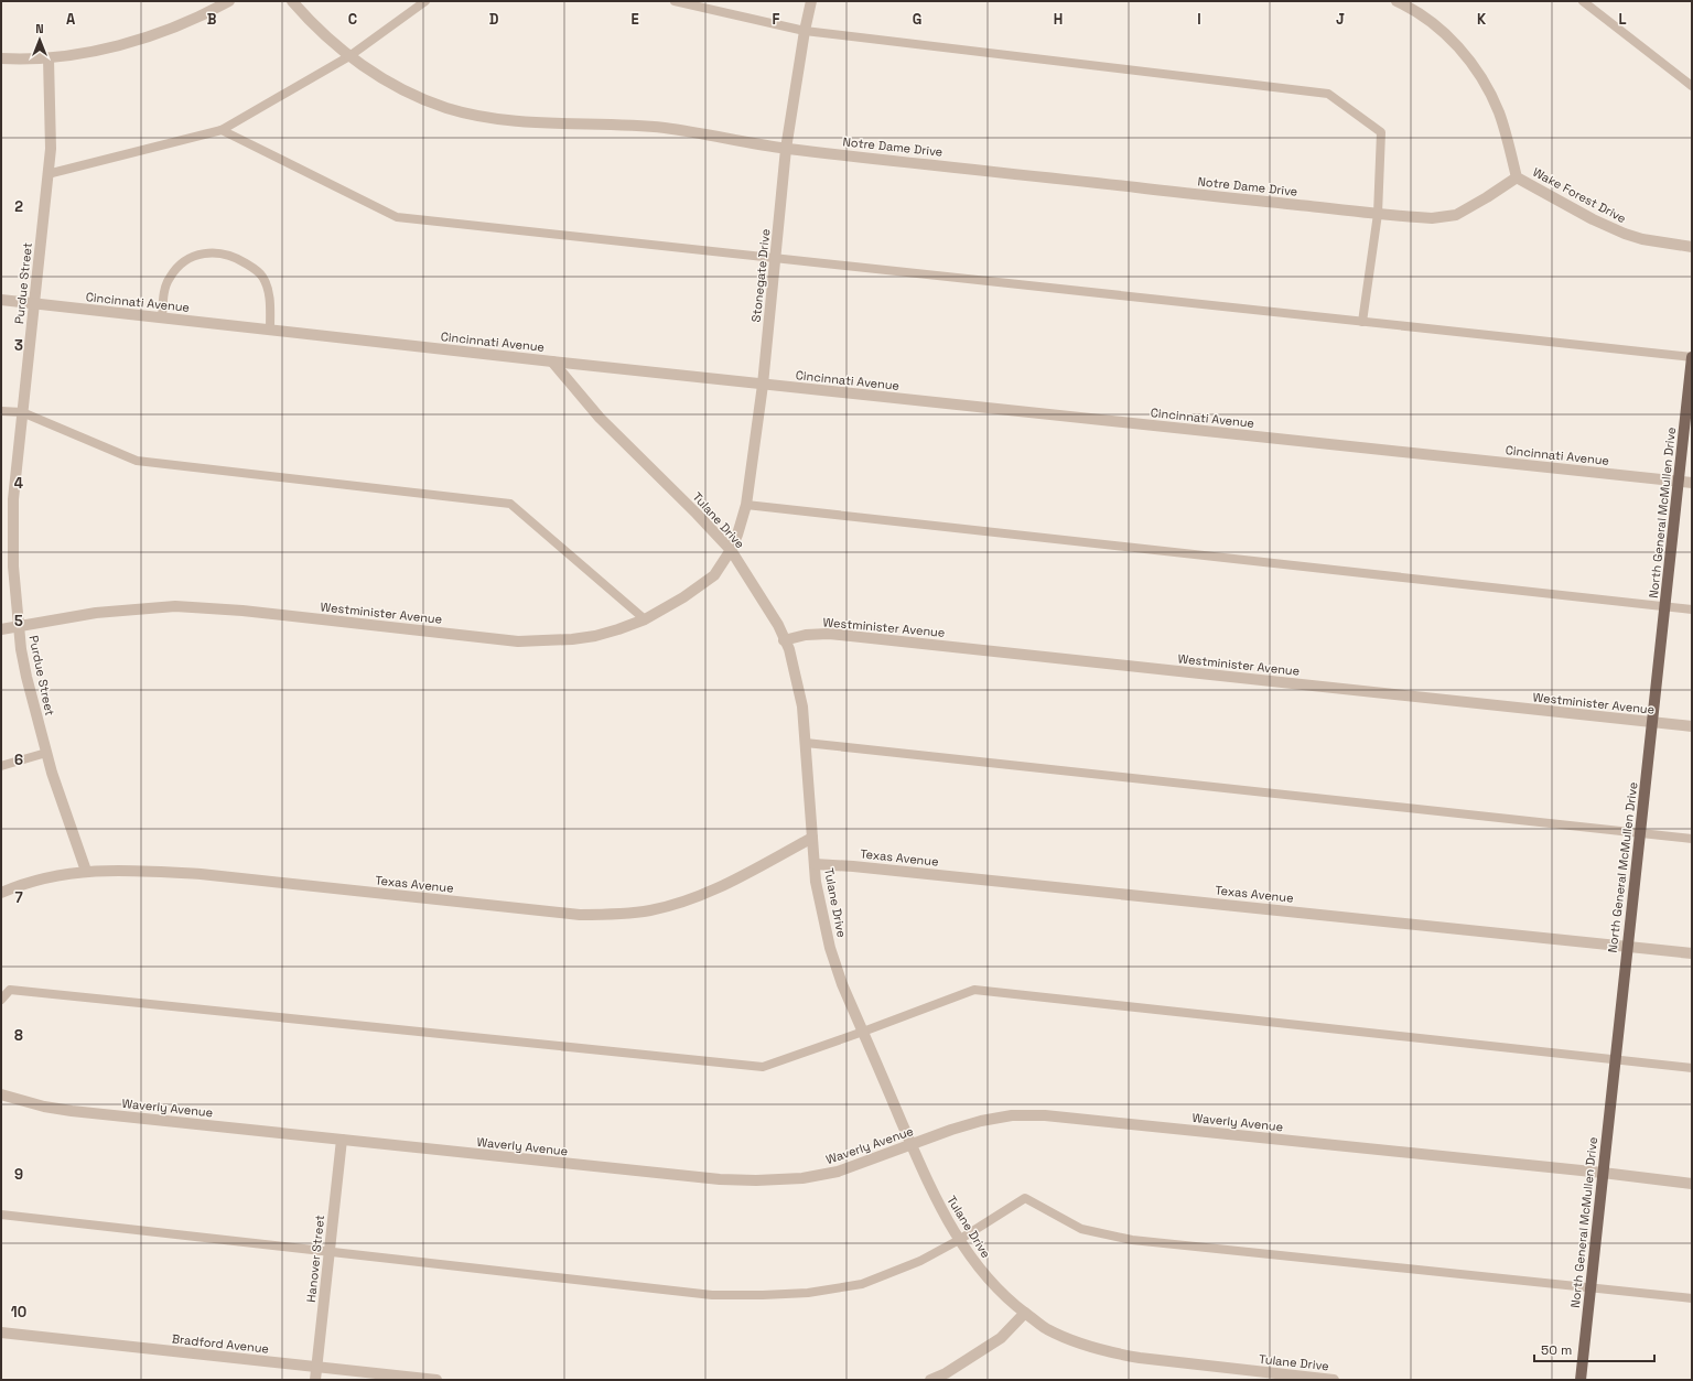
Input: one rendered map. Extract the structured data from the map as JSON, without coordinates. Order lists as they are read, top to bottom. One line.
{"streets":{"main road":["North General McMullen Drive"],"street":["Notre Dame Drive","Wake Forest Drive","Stonegate Drive","Purdue Street","Cincinnati Avenue","Tulane Drive","Westminister Avenue","Texas Avenue","Waverly Avenue","Hanover Street","Bradford Avenue"]},"crossings":[["Notre Dame Drive","Wake Forest Drive"],["Notre Dame Drive","Stonegate Drive"],["Stonegate Drive","Cincinnati Avenue"],["Stonegate Drive","Tulane Drive"],["Stonegate Drive","Westminister Avenue"],["Purdue Street","Cincinnati Avenue"],["Purdue Street","Westminister Avenue"],["Purdue Street","Texas Avenue"],["Cincinnati Avenue","North General McMullen Drive"],["Cincinnati Avenue","Tulane Drive"],["North General McMullen Drive","Westminister Avenue"],["North General McMullen Drive","Texas Avenue"],["North General McMullen Drive","Waverly Avenue"],["Tulane Drive","Westminister Avenue"],["Tulane Drive","Texas Avenue"],["Tulane Drive","Waverly Avenue"],["Waverly Avenue","Hanover Street"],["Hanover Street","Bradford Avenue"]],"scale_bar":"50 m","north":"top","grid":{"columns":["A","B","C","D","E","F","G","H","I","J","K","L"],"rows":["2","3","4","5","6","7","8","9","10"]}}
